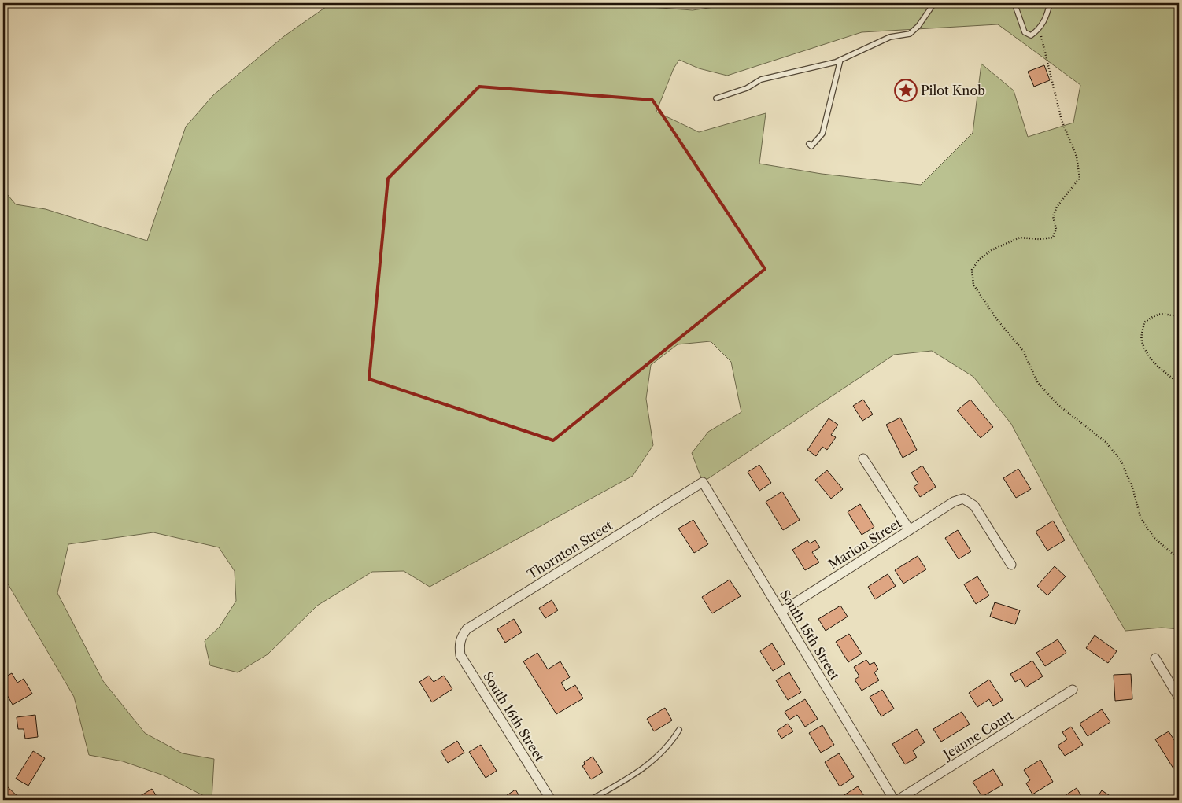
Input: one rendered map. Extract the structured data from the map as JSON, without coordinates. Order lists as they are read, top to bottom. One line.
{"streets":{"street":["Marion Street","Thornton Street","South 15th Street","South 16th Street","Jeanne Court"]},"crossings":[["Marion Street","South 15th Street"],["Thornton Street","South 15th Street"],["Thornton Street","South 16th Street"]],"places":{"place":["Pilot Knob"]}}
